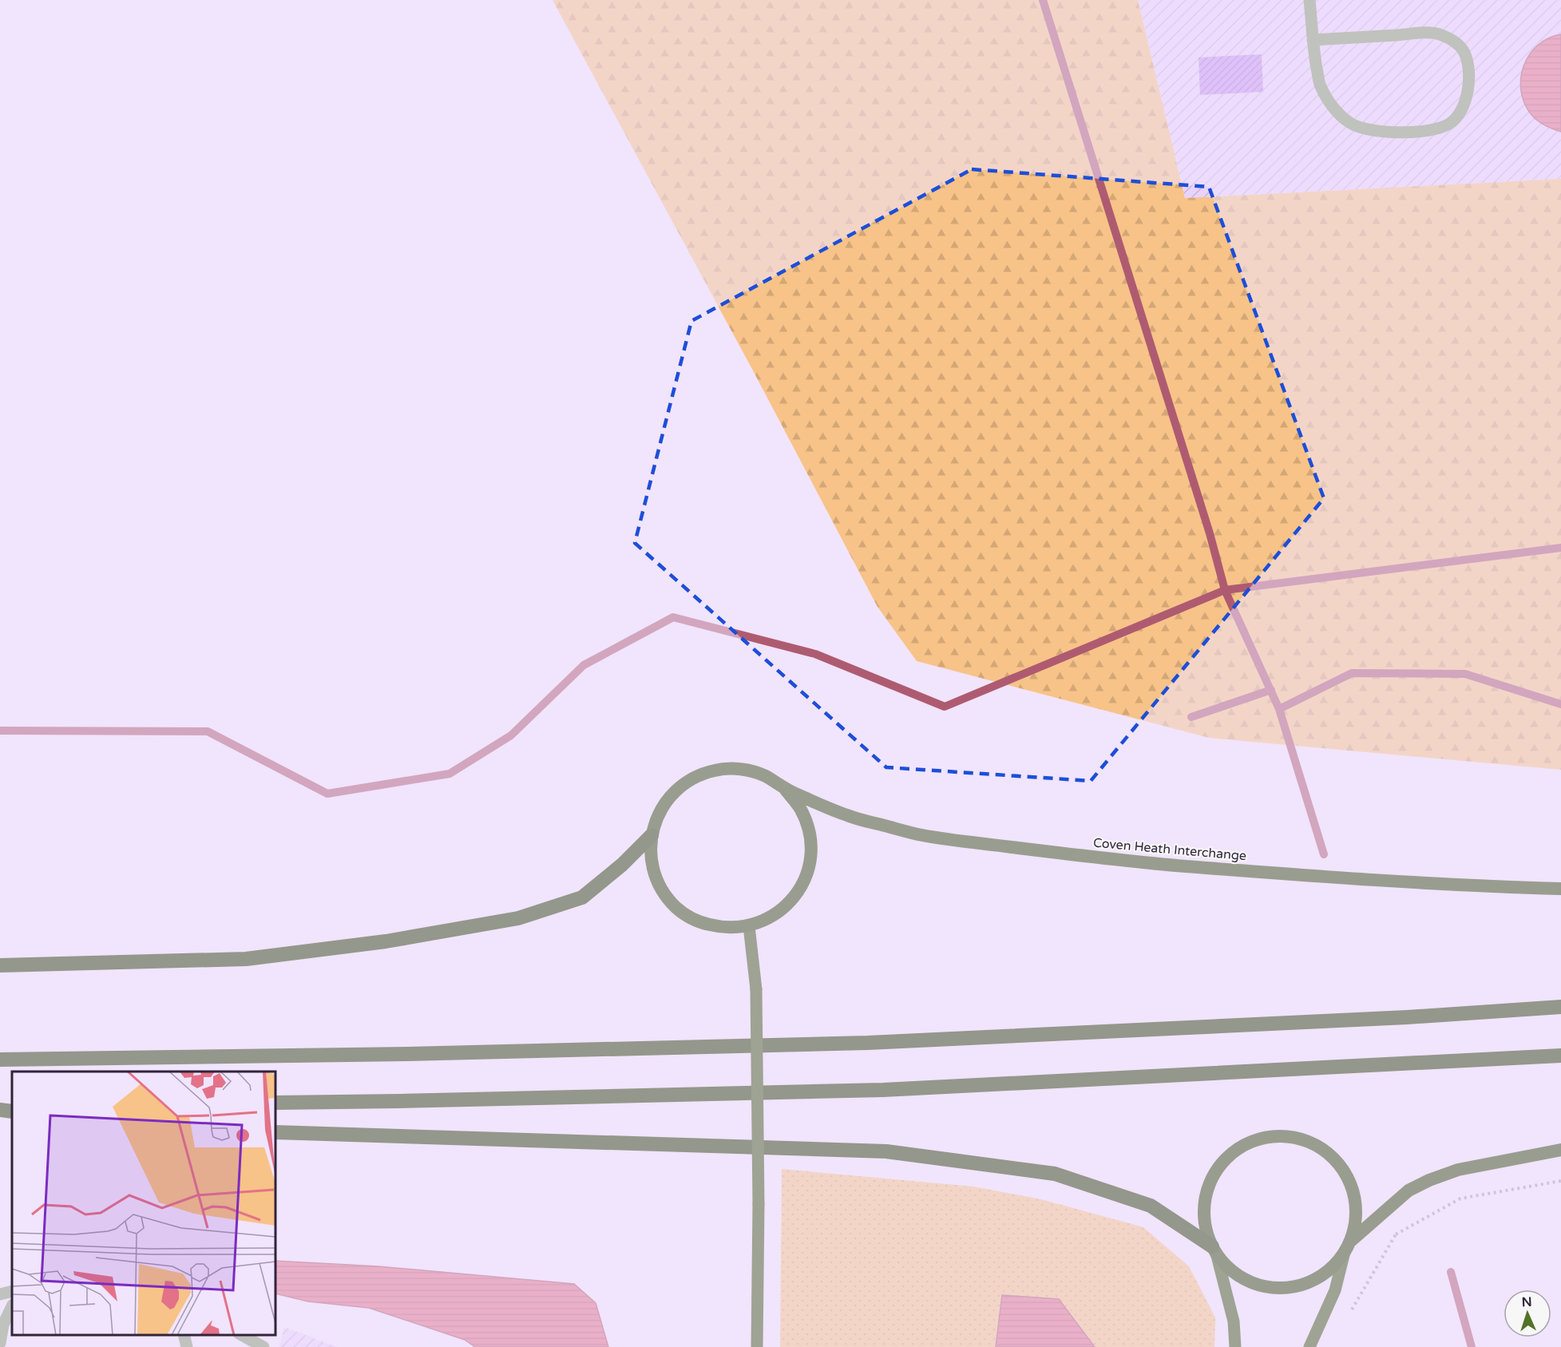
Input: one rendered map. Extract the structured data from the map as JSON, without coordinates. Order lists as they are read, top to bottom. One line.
{"streets":{"highway":["Coven Heath Interchange"]},"north":"top"}
